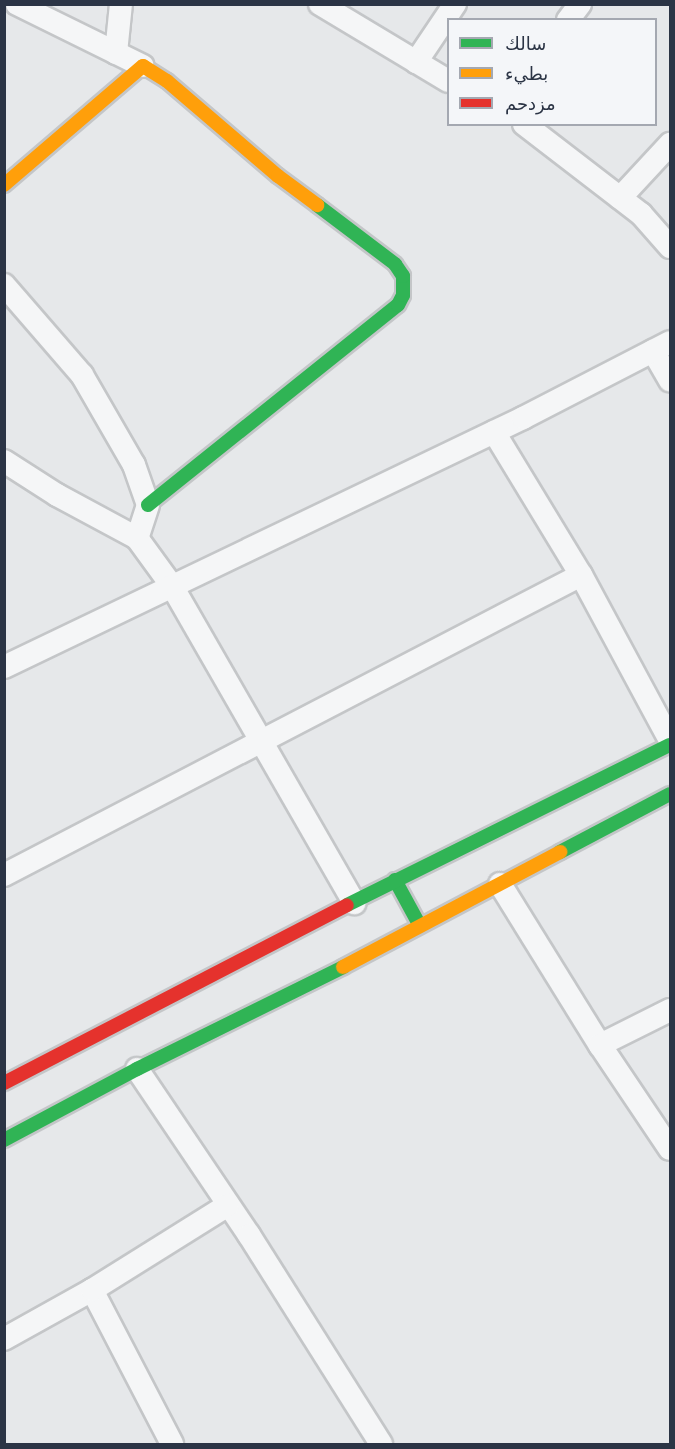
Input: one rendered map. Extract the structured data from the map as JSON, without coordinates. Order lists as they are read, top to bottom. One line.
{"legend":["سالك","بطيء","مزدحم"]}
